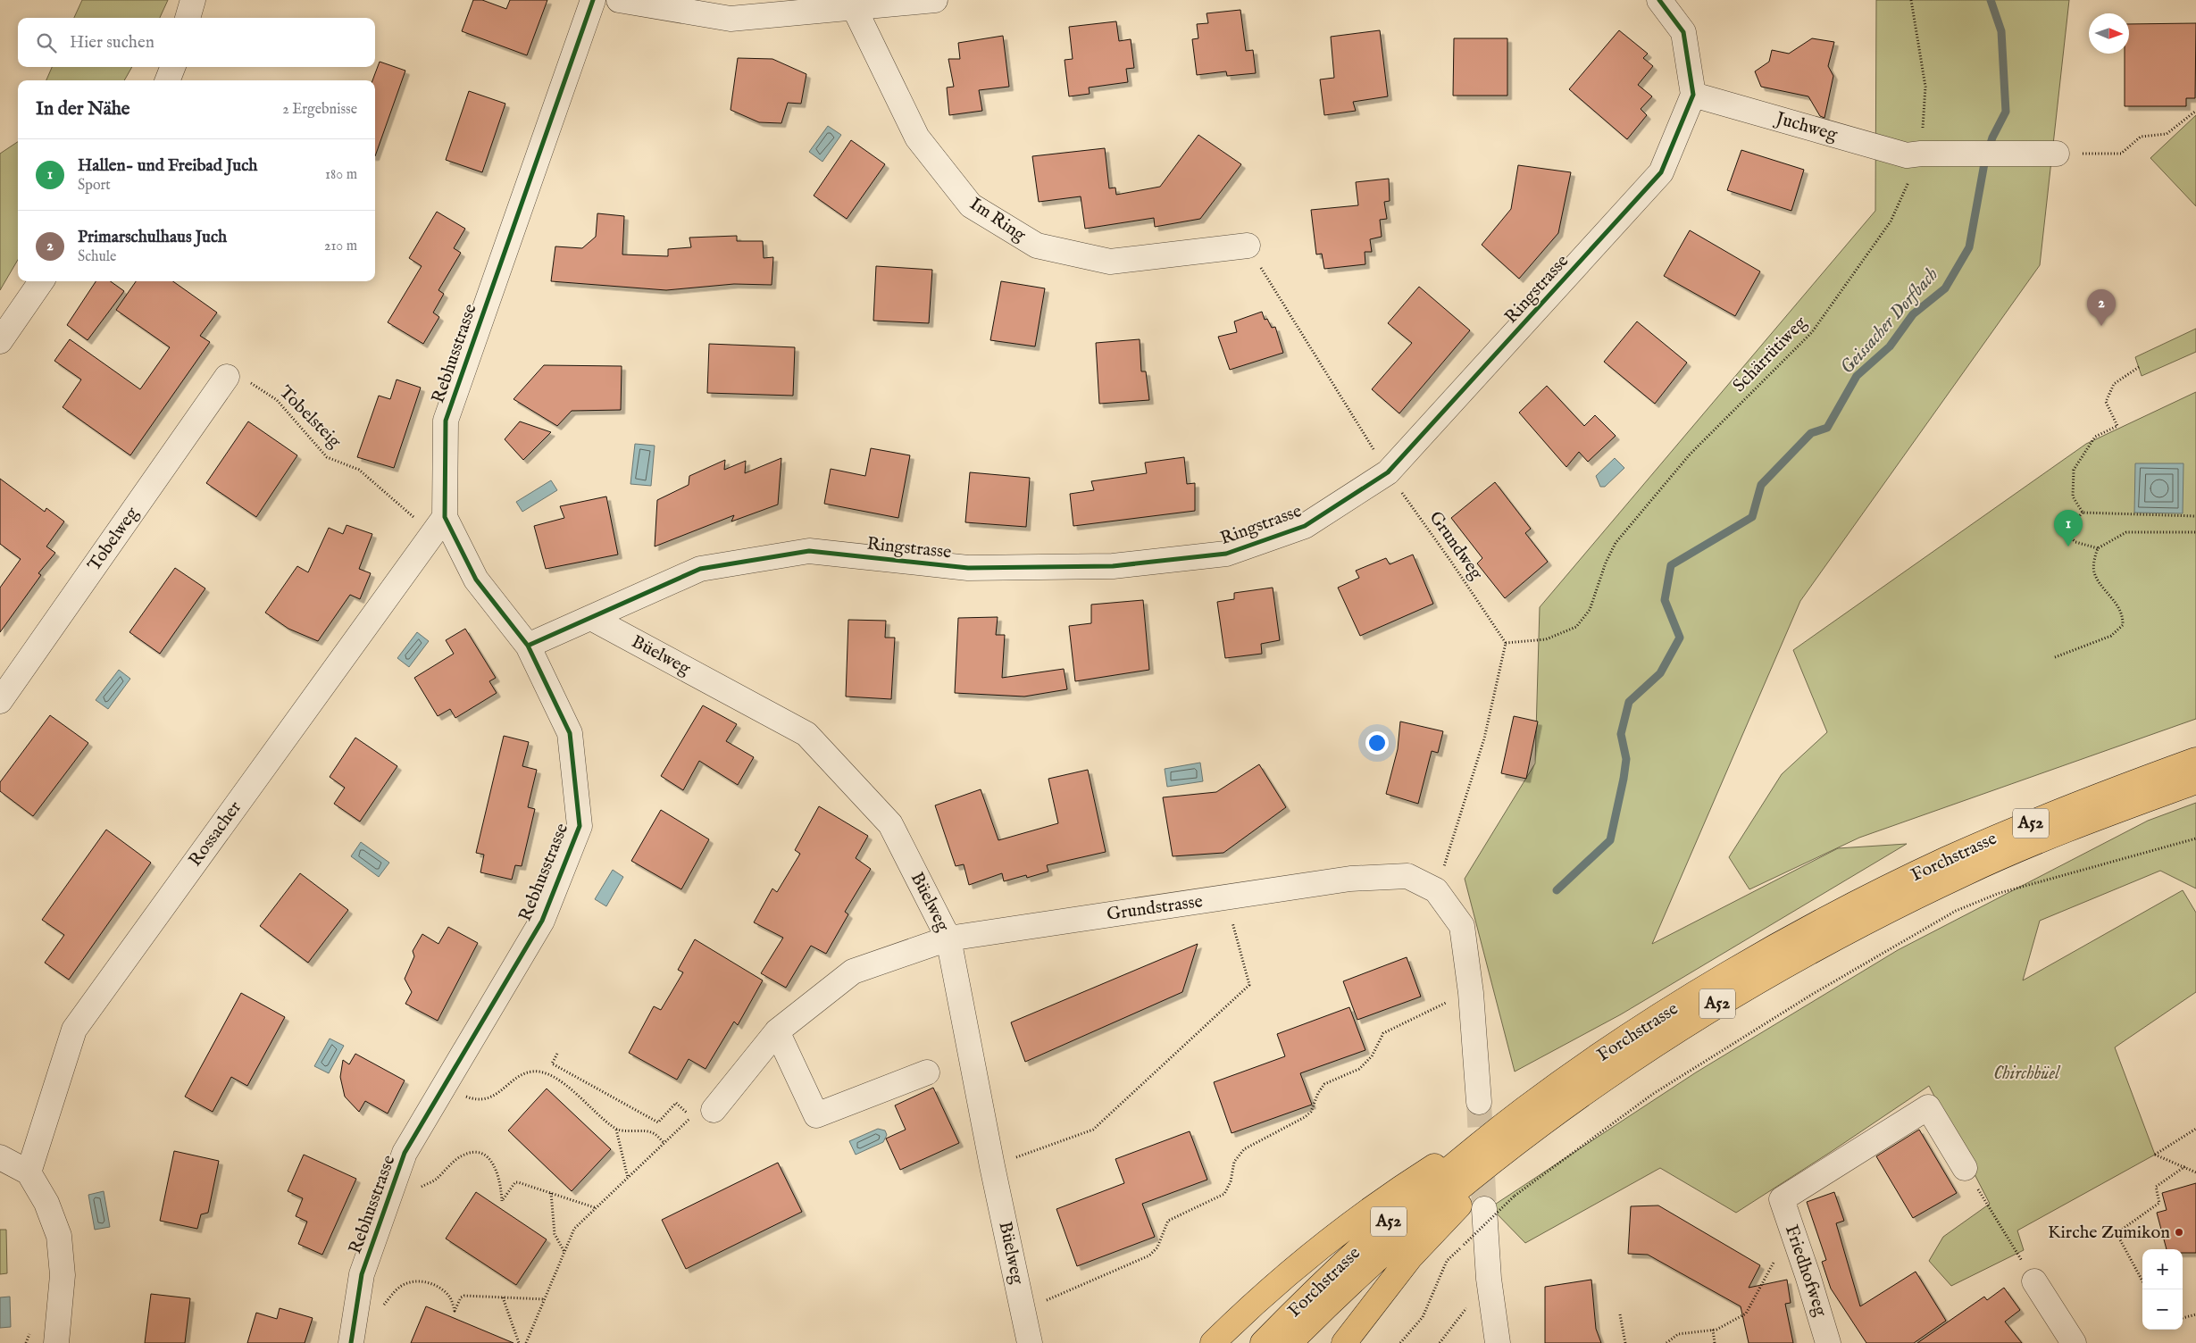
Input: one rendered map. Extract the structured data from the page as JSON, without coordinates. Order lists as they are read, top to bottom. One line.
{"streets":{"highway":["A52","Forchstrasse"],"street":["Juchweg","Im Ring","Ringstrasse","Rebhusstrasse","Tobelweg","Büelweg","Rossacher","Grundstrasse","Friedhofweg"],"path":["Schärrütiweg","Tobelsteig","Grundweg"]},"crossings":[["Juchweg","Ringstrasse"],["Juchweg","Schärrütiweg"],["Im Ring","Grundweg"],["Ringstrasse","Rebhusstrasse"],["Ringstrasse","Grundweg"],["Ringstrasse","Büelweg"],["Rebhusstrasse","Tobelsteig"],["Rebhusstrasse","Rossacher"],["Schärrütiweg","Grundweg"],["Tobelsteig","Tobelweg"],["Tobelsteig","Rossacher"],["Büelweg","Grundstrasse"]],"water":["Geissacher Dorfbach"],"parks":["Chirchbüel"],"places":["Kirche Zumikon"],"north":"right","page":{"search":"Hier suchen","heading":["In der Nähe","2 Ergebnisse"],"list":[{"mark":"1","name":"Hallen- und Freibad Juch","note":"Sport","value":"180 m"},{"mark":"2","name":"Primarschulhaus Juch","note":"Schule","value":"210 m"}],"pins":["2","1"],"map_buttons":["+","−"]}}
